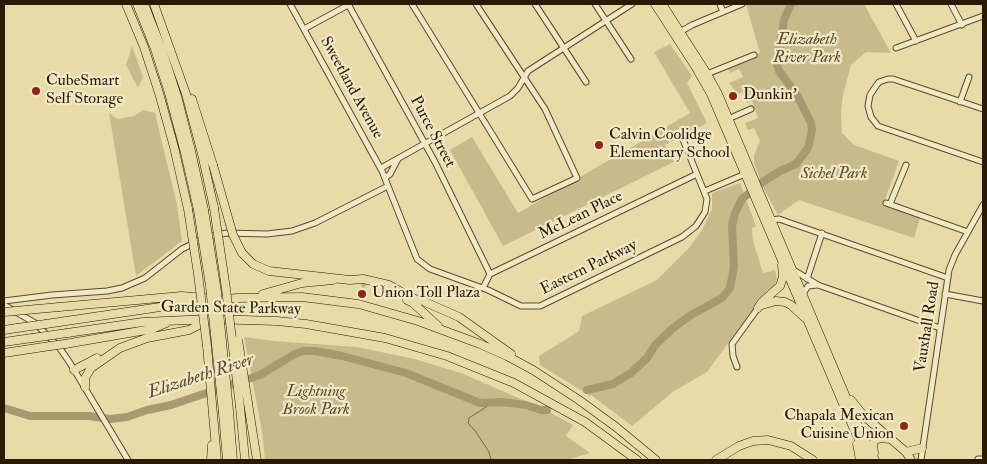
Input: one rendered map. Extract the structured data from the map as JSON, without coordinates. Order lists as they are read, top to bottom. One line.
{"streets":{"highway":["Garden State Parkway"],"street":["Sweetland Avenue","Purce Street","McLean Place","Eastern Parkway","Vauxhall Road"]},"crossings":[["Sweetland Avenue","Eastern Parkway"],["Purce Street","McLean Place"],["McLean Place","Eastern Parkway"]],"water":["Elizabeth River"],"parks":["Elizabeth River Park","Sichel Park","Lightning Brook Park"],"places":["CubeSmart Self Storage","Dunkin'","Calvin Coolidge Elementary School","Union Toll Plaza","Chapala Mexican Cuisine Union"]}
